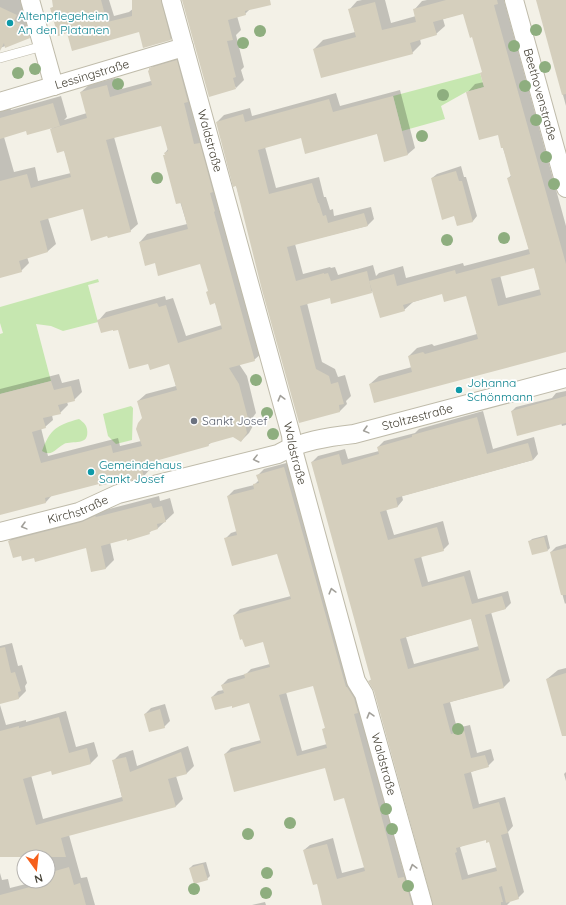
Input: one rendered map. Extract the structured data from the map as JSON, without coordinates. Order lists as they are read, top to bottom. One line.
{"streets":{"street":["Lessingstraße","Beethovenstraße","Waldstraße","Stoltzestraße","Kirchstraße"]},"crossings":[["Lessingstraße","Waldstraße"],["Waldstraße","Stoltzestraße"],["Waldstraße","Kirchstraße"],["Stoltzestraße","Kirchstraße"]],"one_way":["Waldstraße","Stoltzestraße","Kirchstraße"],"places":["Altenpflegeheim An den Platanen","Johanna Schönmann","Sankt Josef","Gemeindehaus Sankt Josef"],"north":"bottom"}
